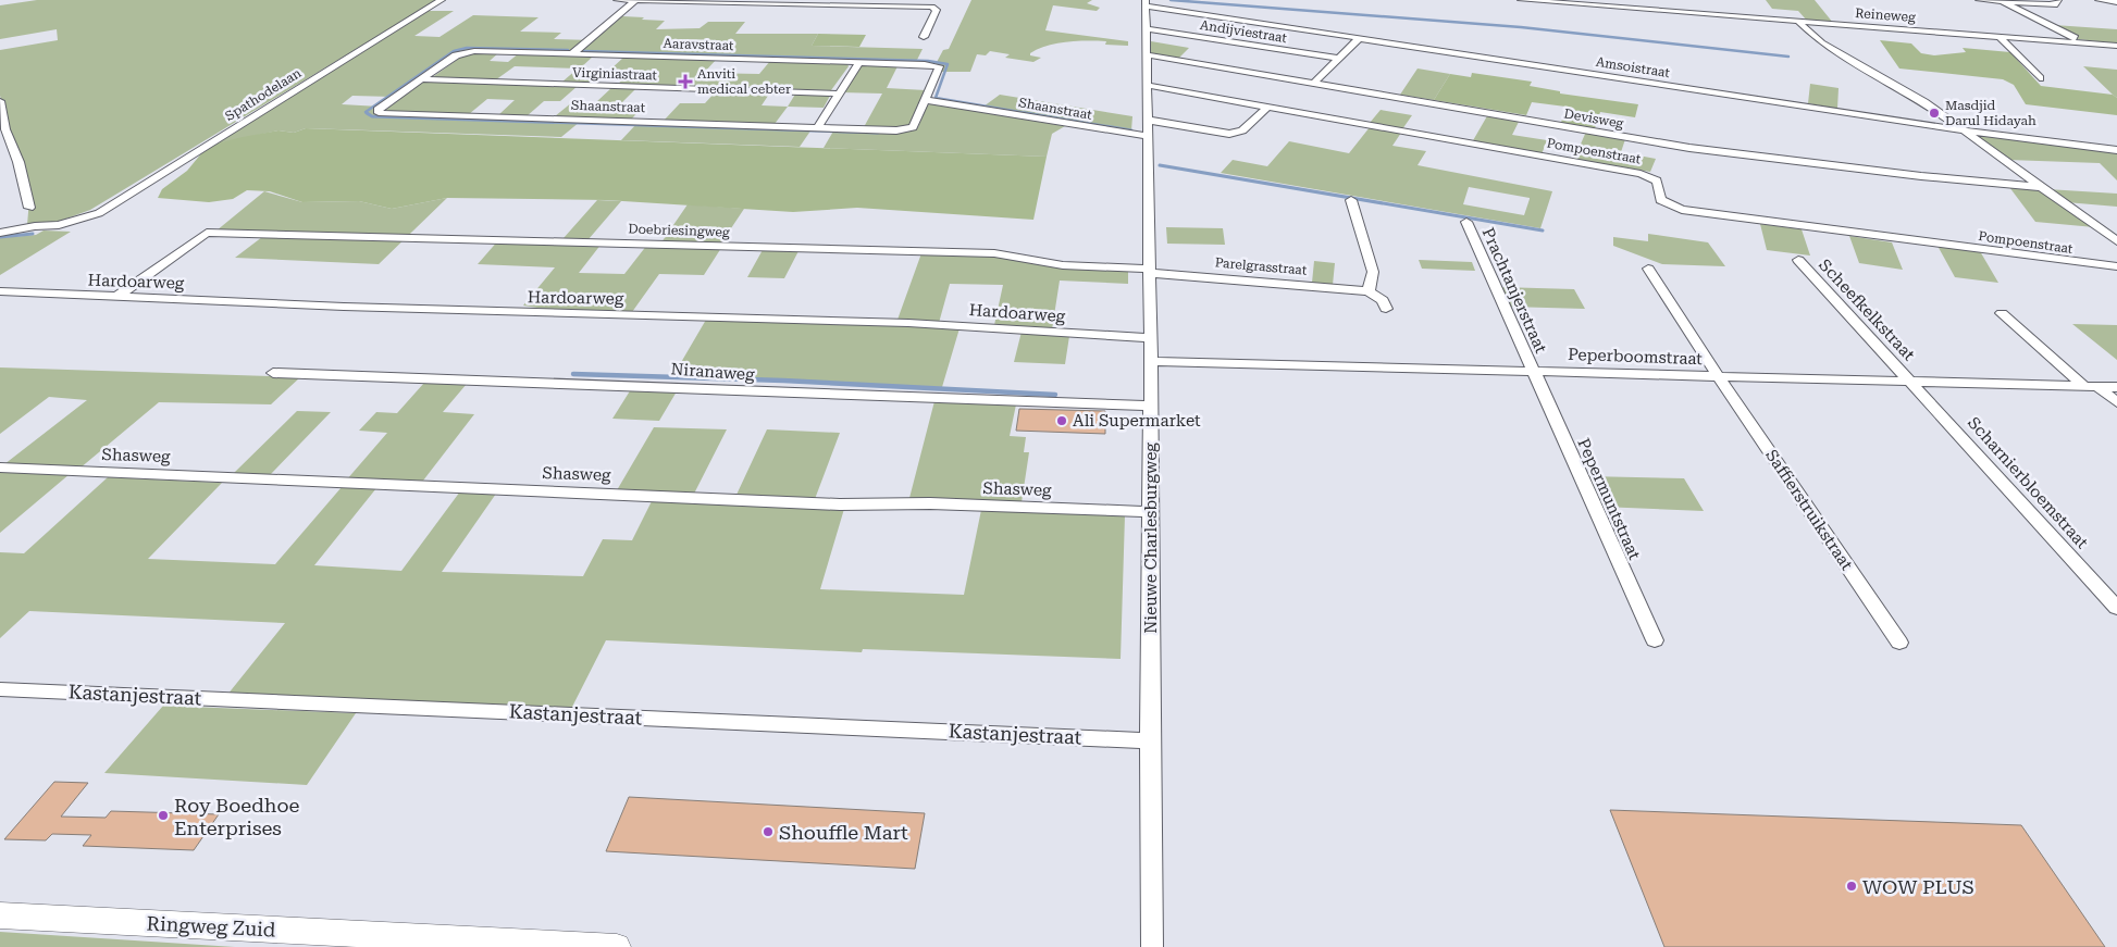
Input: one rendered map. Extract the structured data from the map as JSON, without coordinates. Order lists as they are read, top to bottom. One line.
{"streets":{"street":["Reineweg","Andijviestraat","Aaravstraat","Amsoistraat","Virginiastraat","Spathodelaan","Shaanstraat","Devisweg","Pompoenstraat","Doebriesingweg","Parelgrasstraat","Hardoarweg","Prachtanjerstraat","Scheefkelkstraat","Peperboomstraat","Niranaweg","Shasweg","Scharnierbloemstraat","Pepermuntstraat","Saffierstruikstraat","Nieuwe Charlesburgweg","Kastanjestraat","Ringweg Zuid"]},"crossings":[["Andijviestraat","Nieuwe Charlesburgweg"],["Aaravstraat","Shaanstraat"],["Amsoistraat","Nieuwe Charlesburgweg"],["Virginiastraat","Shaanstraat"],["Shaanstraat","Nieuwe Charlesburgweg"],["Devisweg","Nieuwe Charlesburgweg"],["Pompoenstraat","Nieuwe Charlesburgweg"],["Doebriesingweg","Parelgrasstraat"],["Doebriesingweg","Hardoarweg"],["Doebriesingweg","Nieuwe Charlesburgweg"],["Parelgrasstraat","Nieuwe Charlesburgweg"],["Hardoarweg","Nieuwe Charlesburgweg"],["Prachtanjerstraat","Peperboomstraat"],["Prachtanjerstraat","Pepermuntstraat"],["Scheefkelkstraat","Peperboomstraat"],["Scheefkelkstraat","Scharnierbloemstraat"],["Peperboomstraat","Scharnierbloemstraat"],["Peperboomstraat","Pepermuntstraat"],["Peperboomstraat","Saffierstruikstraat"],["Peperboomstraat","Nieuwe Charlesburgweg"],["Niranaweg","Nieuwe Charlesburgweg"],["Shasweg","Nieuwe Charlesburgweg"],["Nieuwe Charlesburgweg","Kastanjestraat"]],"places":{"health":["Anviti medical cebter"],"other":["Masdjid Darul Hidayah","Ali Supermarket","Roy Boedhoe Enterprises","Shouffle Mart","WOW PLUS"]}}
